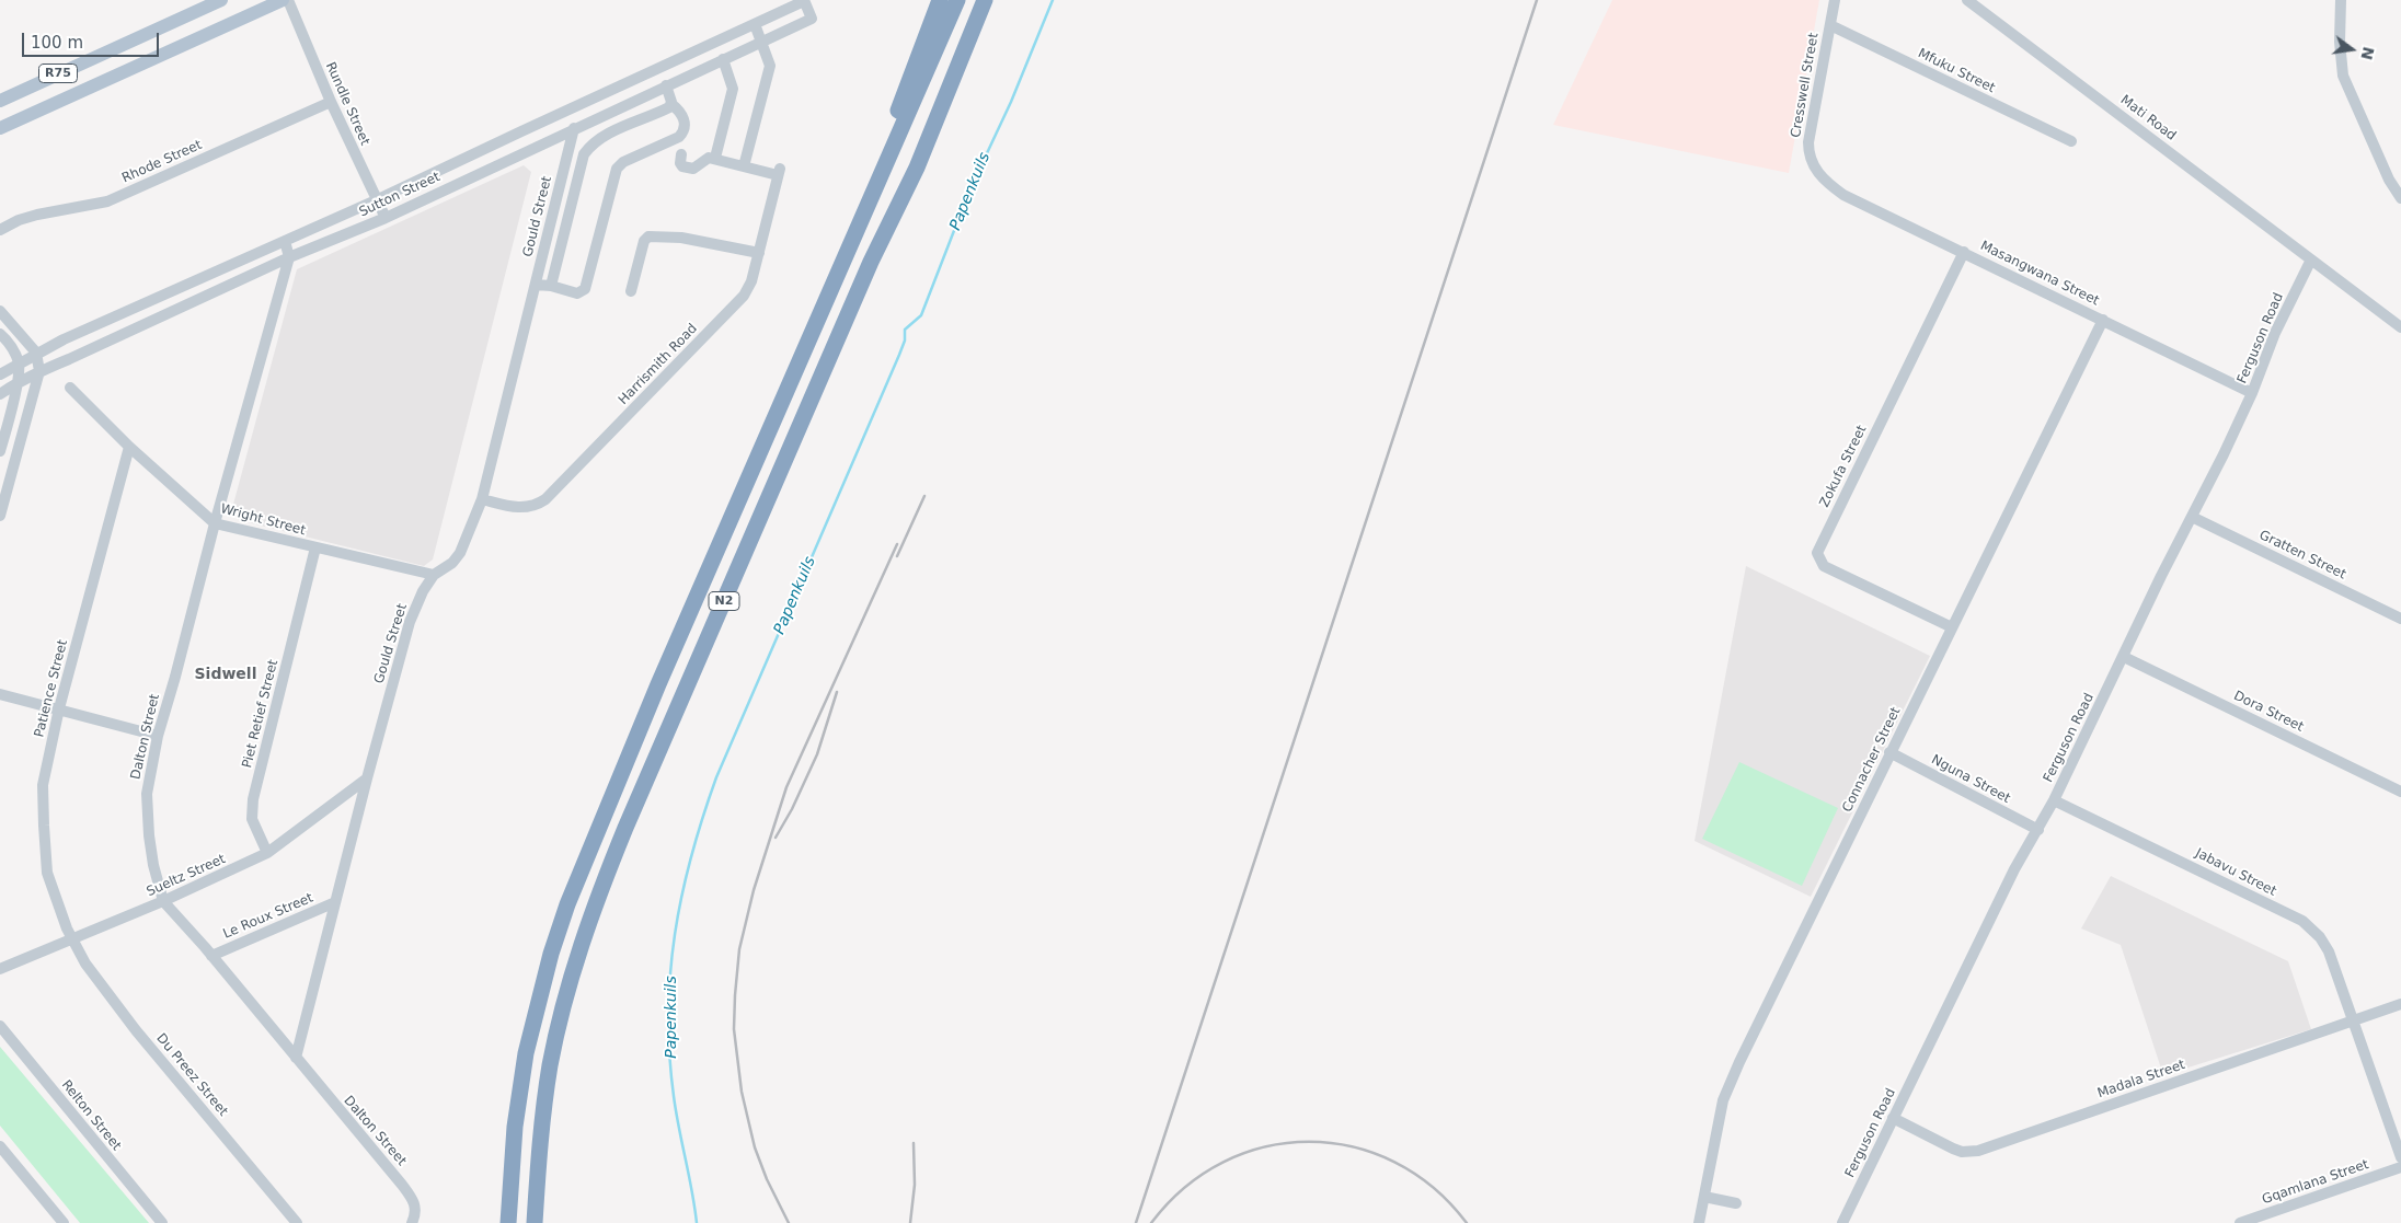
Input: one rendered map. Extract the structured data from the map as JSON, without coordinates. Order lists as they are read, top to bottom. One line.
{"streets":{"highway":["N2"],"main road":["R75"],"street":["Mfuku Street","Cresswell Street","Rundle Street","Mati Road","Rhode Street","Sutton Street","Gould Street","Masangwana Street","Ferguson Road","Harrismith Road","Zokufa Street","Wright Street","Gratten Street","Patience Street","Dora Street","Piet Retief Street","Dalton Street","Connacher Street","Nguna Street","Jabavu Street","Sueltz Street","Le Roux Street","Du Preez Street","Madala Street","Relton Street","Gqamlana Street"]},"crossings":[["Mfuku Street","Cresswell Street"],["Cresswell Street","Masangwana Street"],["Rundle Street","Rhode Street"],["Rundle Street","Sutton Street"],["Mati Road","Ferguson Road"],["Sutton Street","Gould Street"],["Sutton Street","Dalton Street"],["Gould Street","Harrismith Road"],["Gould Street","Wright Street"],["Gould Street","Dalton Street"],["Gould Street","Sueltz Street"],["Gould Street","Le Roux Street"],["Masangwana Street","Ferguson Road"],["Masangwana Street","Zokufa Street"],["Masangwana Street","Connacher Street"],["Ferguson Road","Gratten Street"],["Ferguson Road","Dora Street"],["Ferguson Road","Nguna Street"],["Ferguson Road","Jabavu Street"],["Ferguson Road","Madala Street"],["Zokufa Street","Connacher Street"],["Wright Street","Patience Street"],["Wright Street","Piet Retief Street"],["Wright Street","Dalton Street"],["Patience Street","Sueltz Street"],["Patience Street","Du Preez Street"],["Piet Retief Street","Sueltz Street"],["Dalton Street","Sueltz Street"],["Dalton Street","Le Roux Street"],["Connacher Street","Nguna Street"],["Jabavu Street","Madala Street"],["Sueltz Street","Du Preez Street"]],"districts":["Sidwell"],"water":["Papenkuils"],"scale_bar":"100 m","north":"right"}
